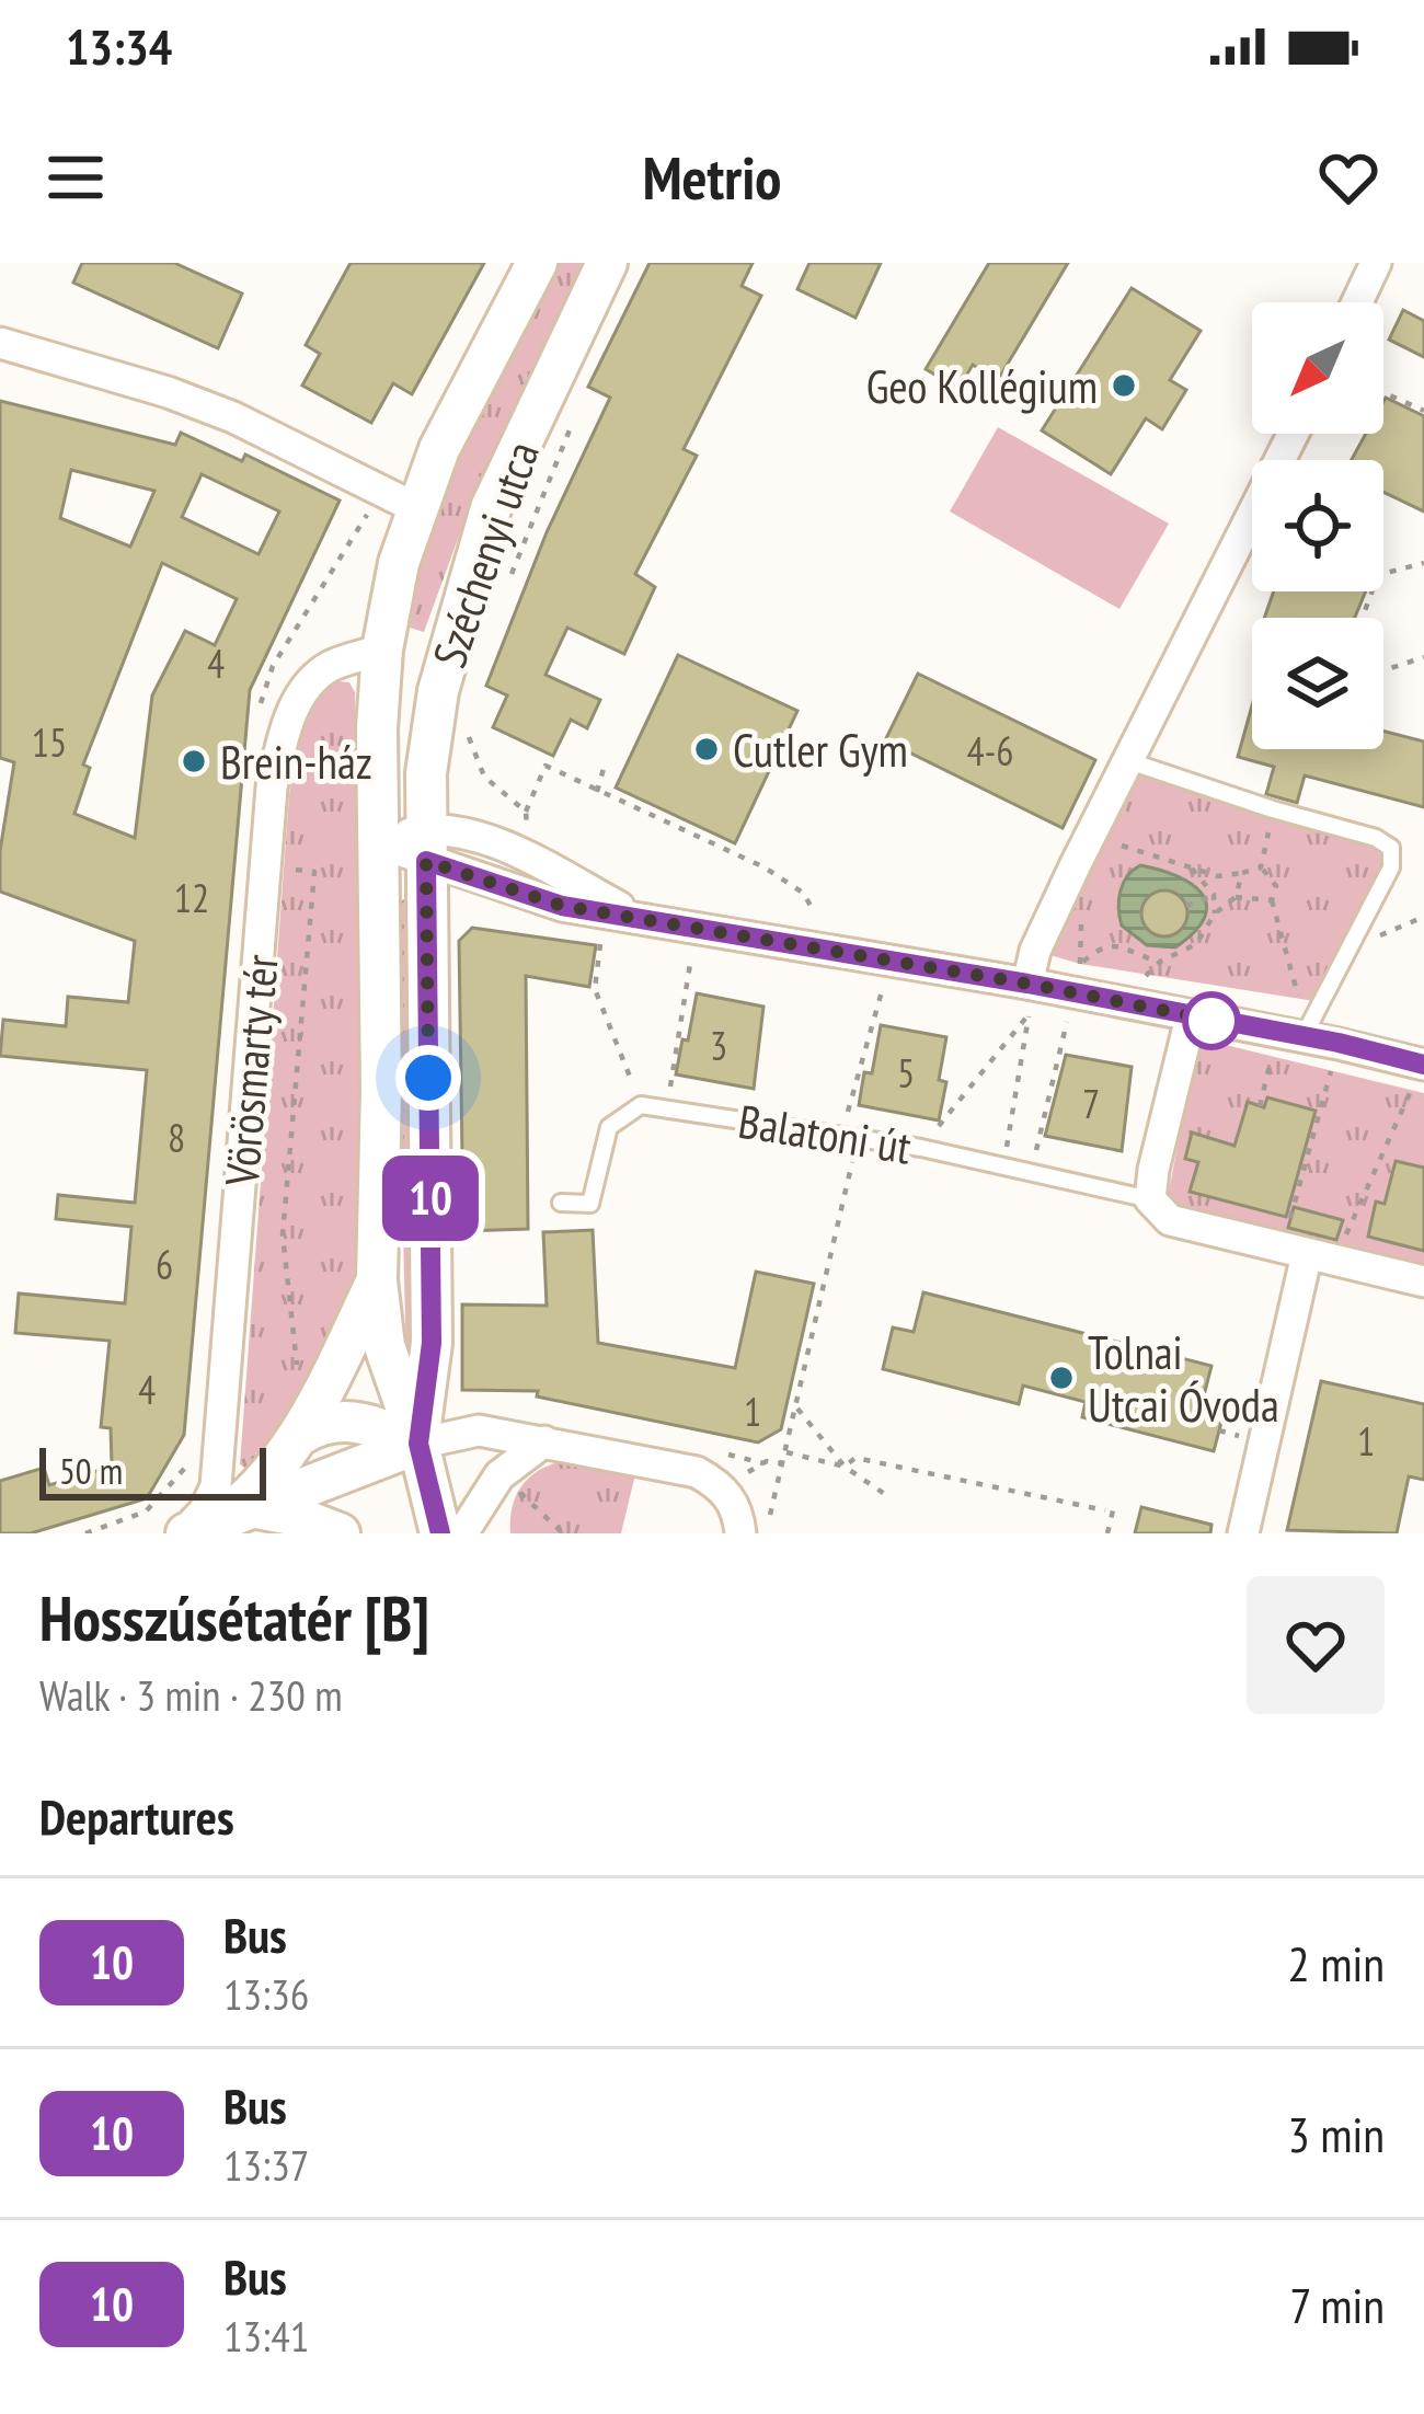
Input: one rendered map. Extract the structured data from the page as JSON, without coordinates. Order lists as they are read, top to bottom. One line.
{"streets":{"main road":["Széchenyi utca"],"street":["Vörösmarty tér","Balatoni út"]},"crossings":[["Széchenyi utca","Vörösmarty tér"]],"places":["Geo Kollégium","Cutler Gym","Brein-ház","Tolnai Utcai Óvoda"],"lines":["bus line 10"],"house_numbers":["4","15","4-6","12","3","5","7","8","6","4","1","1"],"scale_bar":"50 m","north":"bottom left","page":{"status":"13:34","header":"Metrio","on_map":"10","scale":"50 m","heading":[["Hosszúsétatér [B]","Walk · 3 min · 230 m"],"Departures"],"list":[{"mark":"10","name":"Bus","note":"13:36","value":"2 min"},{"mark":"10","name":"Bus","note":"13:37","value":"3 min"},{"mark":"10","name":"Bus","note":"13:41","value":"7 min"}]}}
